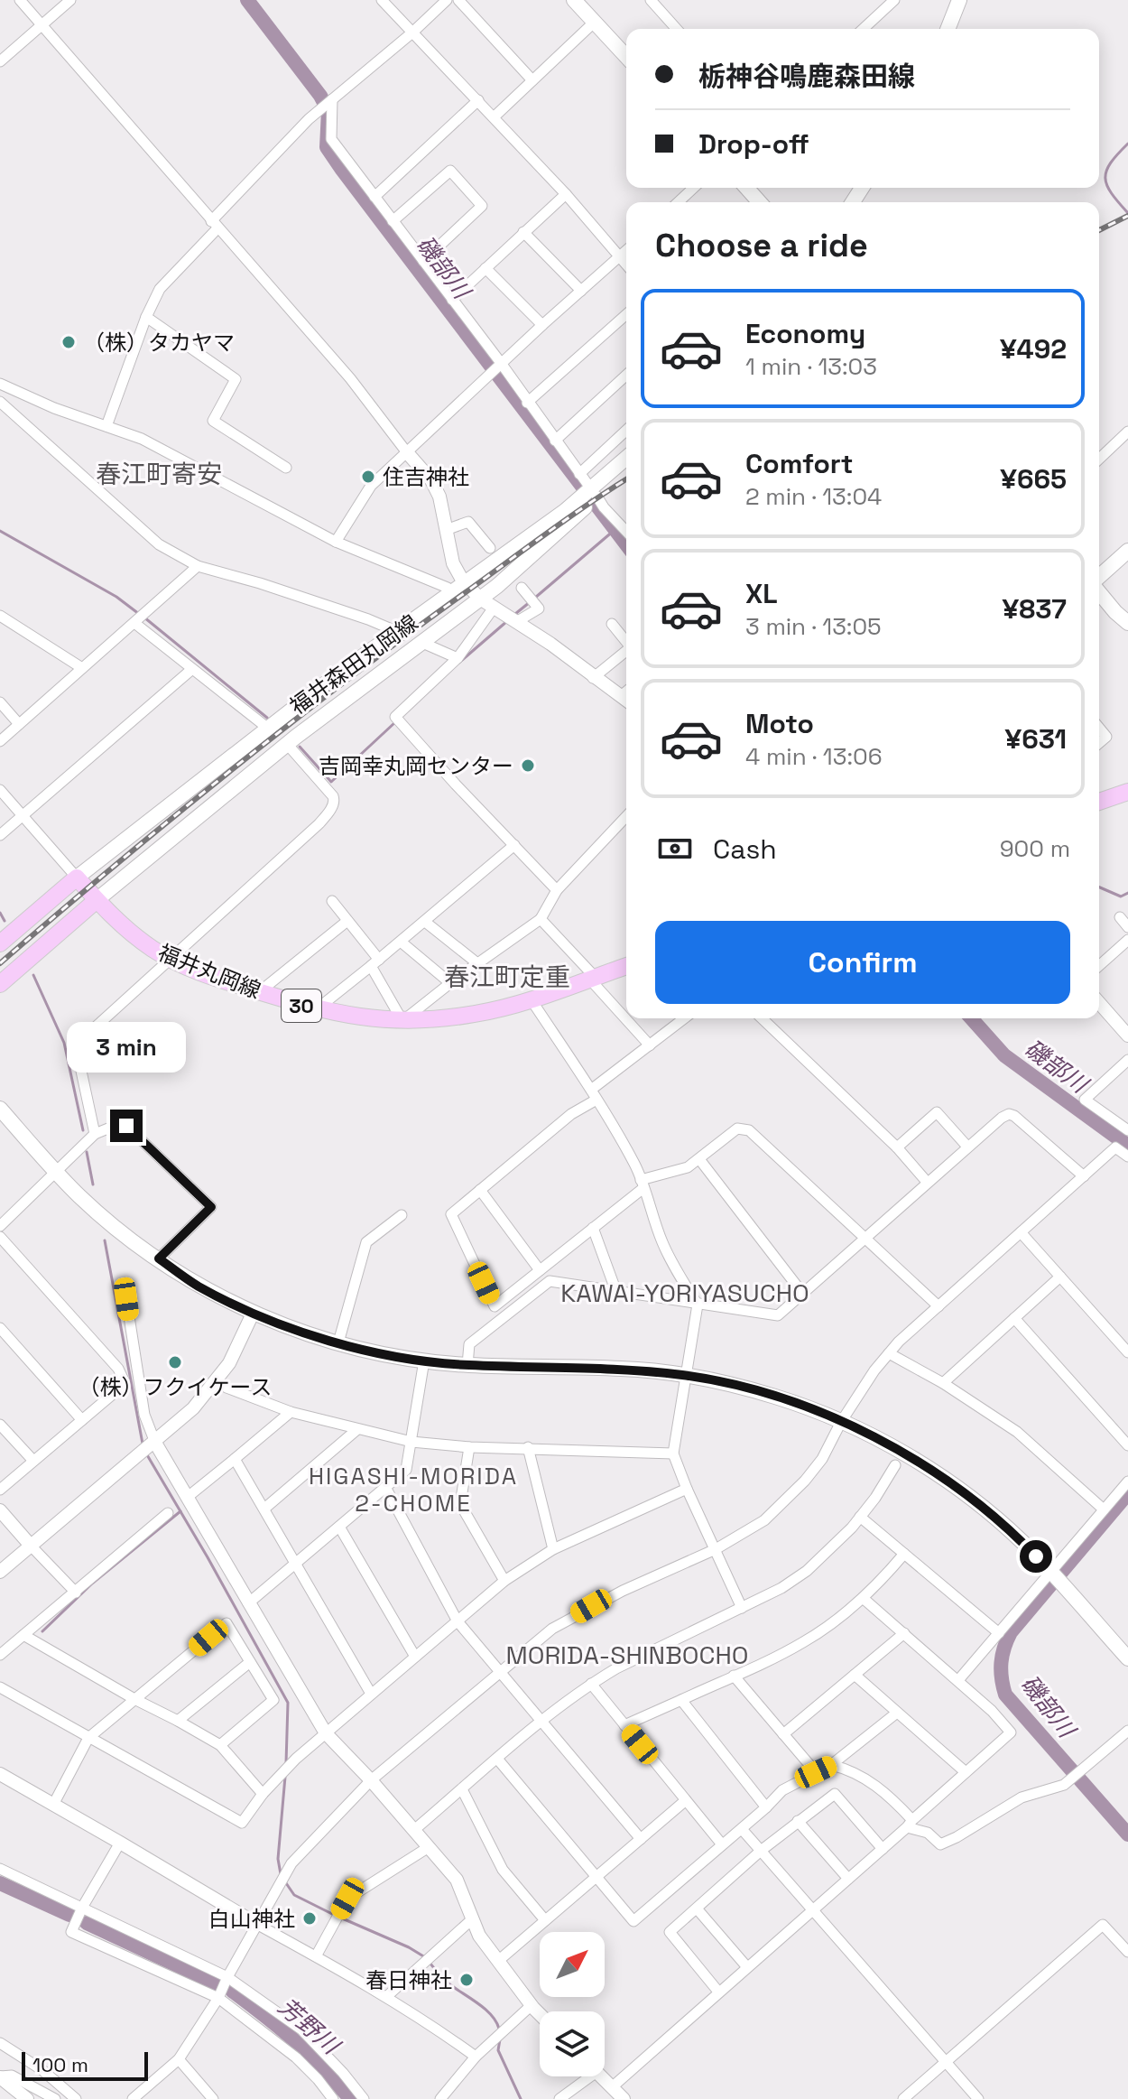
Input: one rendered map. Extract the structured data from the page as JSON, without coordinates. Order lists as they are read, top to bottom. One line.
{"streets":{"main road":["福井森田丸岡線","福井丸岡線","30"]},"crossings":[["福井森田丸岡線","福井丸岡線"]],"districts":["春江町寄安","春江町定重","KAWAI-YORIYASUCHO","HIGASHI-MORIDA 2-CHOME","MORIDA-SHINBOCHO"],"water":["磯部川","芳野川"],"places":["（株）タカヤマ","住吉神社","吉岡幸丸岡センター","（株）フクイケース","白山神社","春日神社"],"scale_bar":"100 m","north":"top right","page":{"banner":["栃神谷鳴鹿森田線","Drop-off"],"heading":"Choose a ride","list":[{"name":"Economy","note":"1 min · 13:03","value":"¥492"},{"name":"Comfort","note":"2 min · 13:04","value":"¥665"},{"name":"XL","note":"3 min · 13:05","value":"¥837"},{"name":"Moto","note":"4 min · 13:06","value":"¥631"}],"pay":["Cash","900 m"],"buttons":"Confirm","bubble":"3 min","scale":"100 m"}}
